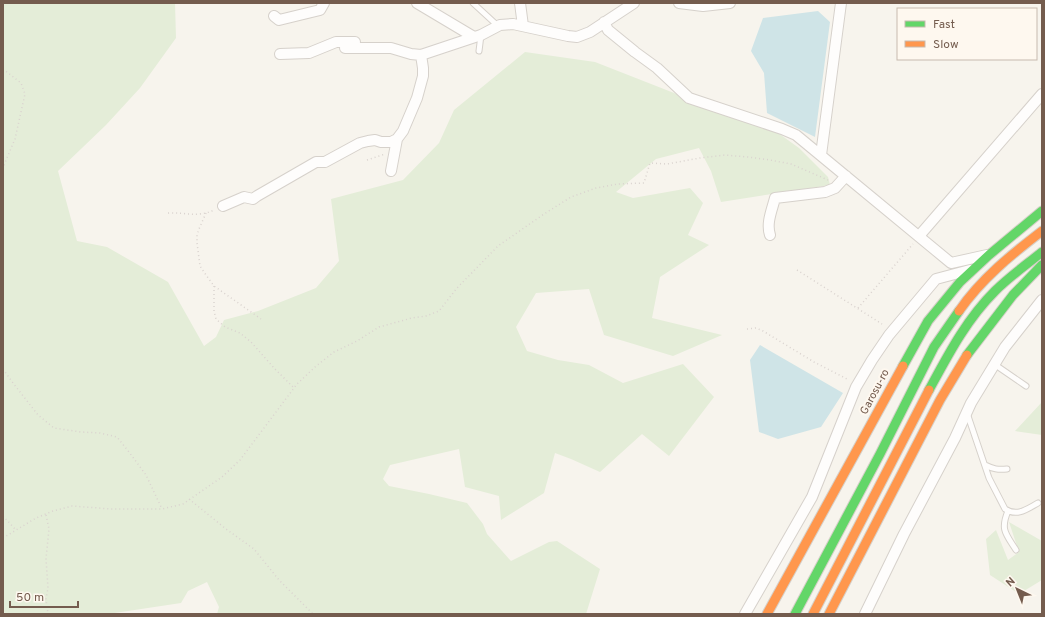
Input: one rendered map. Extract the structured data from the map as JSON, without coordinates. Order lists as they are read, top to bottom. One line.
{"streets":{"main road":["Garosu-ro"]},"legend":["Fast","Slow"],"scale_bar":"50 m","north":"top left"}
